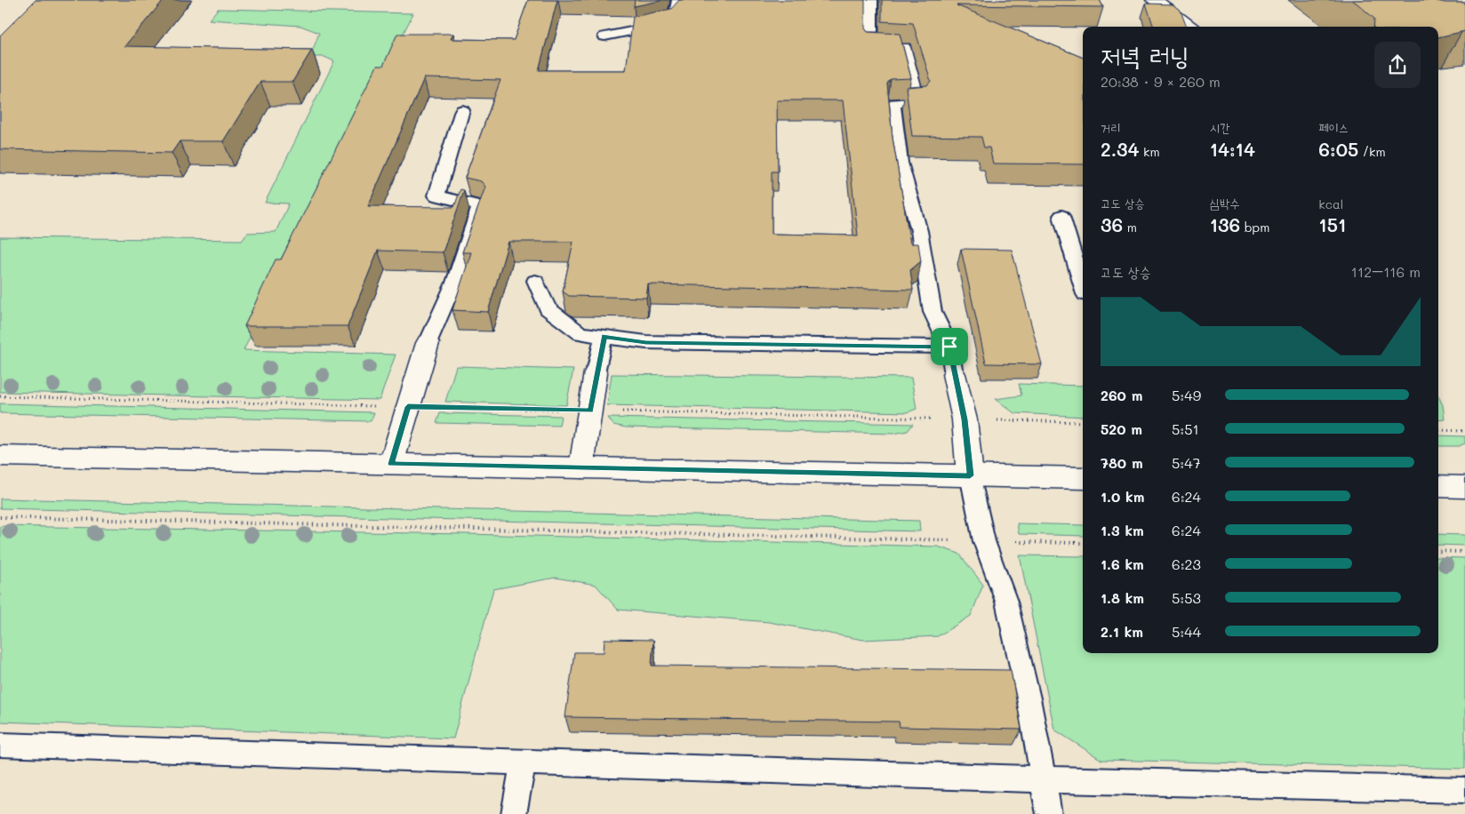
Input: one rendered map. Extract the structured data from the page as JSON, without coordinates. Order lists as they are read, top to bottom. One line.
{"page":{"heading":["저녁 러닝","20:38 · 9 × 260 m"],"stats":[["거리","2.34 km"],["시간","14:14"],["페이스","6:05 /km"],["고도 상승","36 m"],["심박수","136 bpm"],["kcal","151"]],"chart":["고도 상승","112–116 m"],"list":[{"name":"260 m","note":"5:49"},{"name":"520 m","note":"5:51"},{"name":"780 m","note":"5:47"},{"name":"1.0 km","note":"6:24"},{"name":"1.3 km","note":"6:24"},{"name":"1.6 km","note":"6:23"},{"name":"1.8 km","note":"5:53"},{"name":"2.1 km","note":"5:44"}]}}
